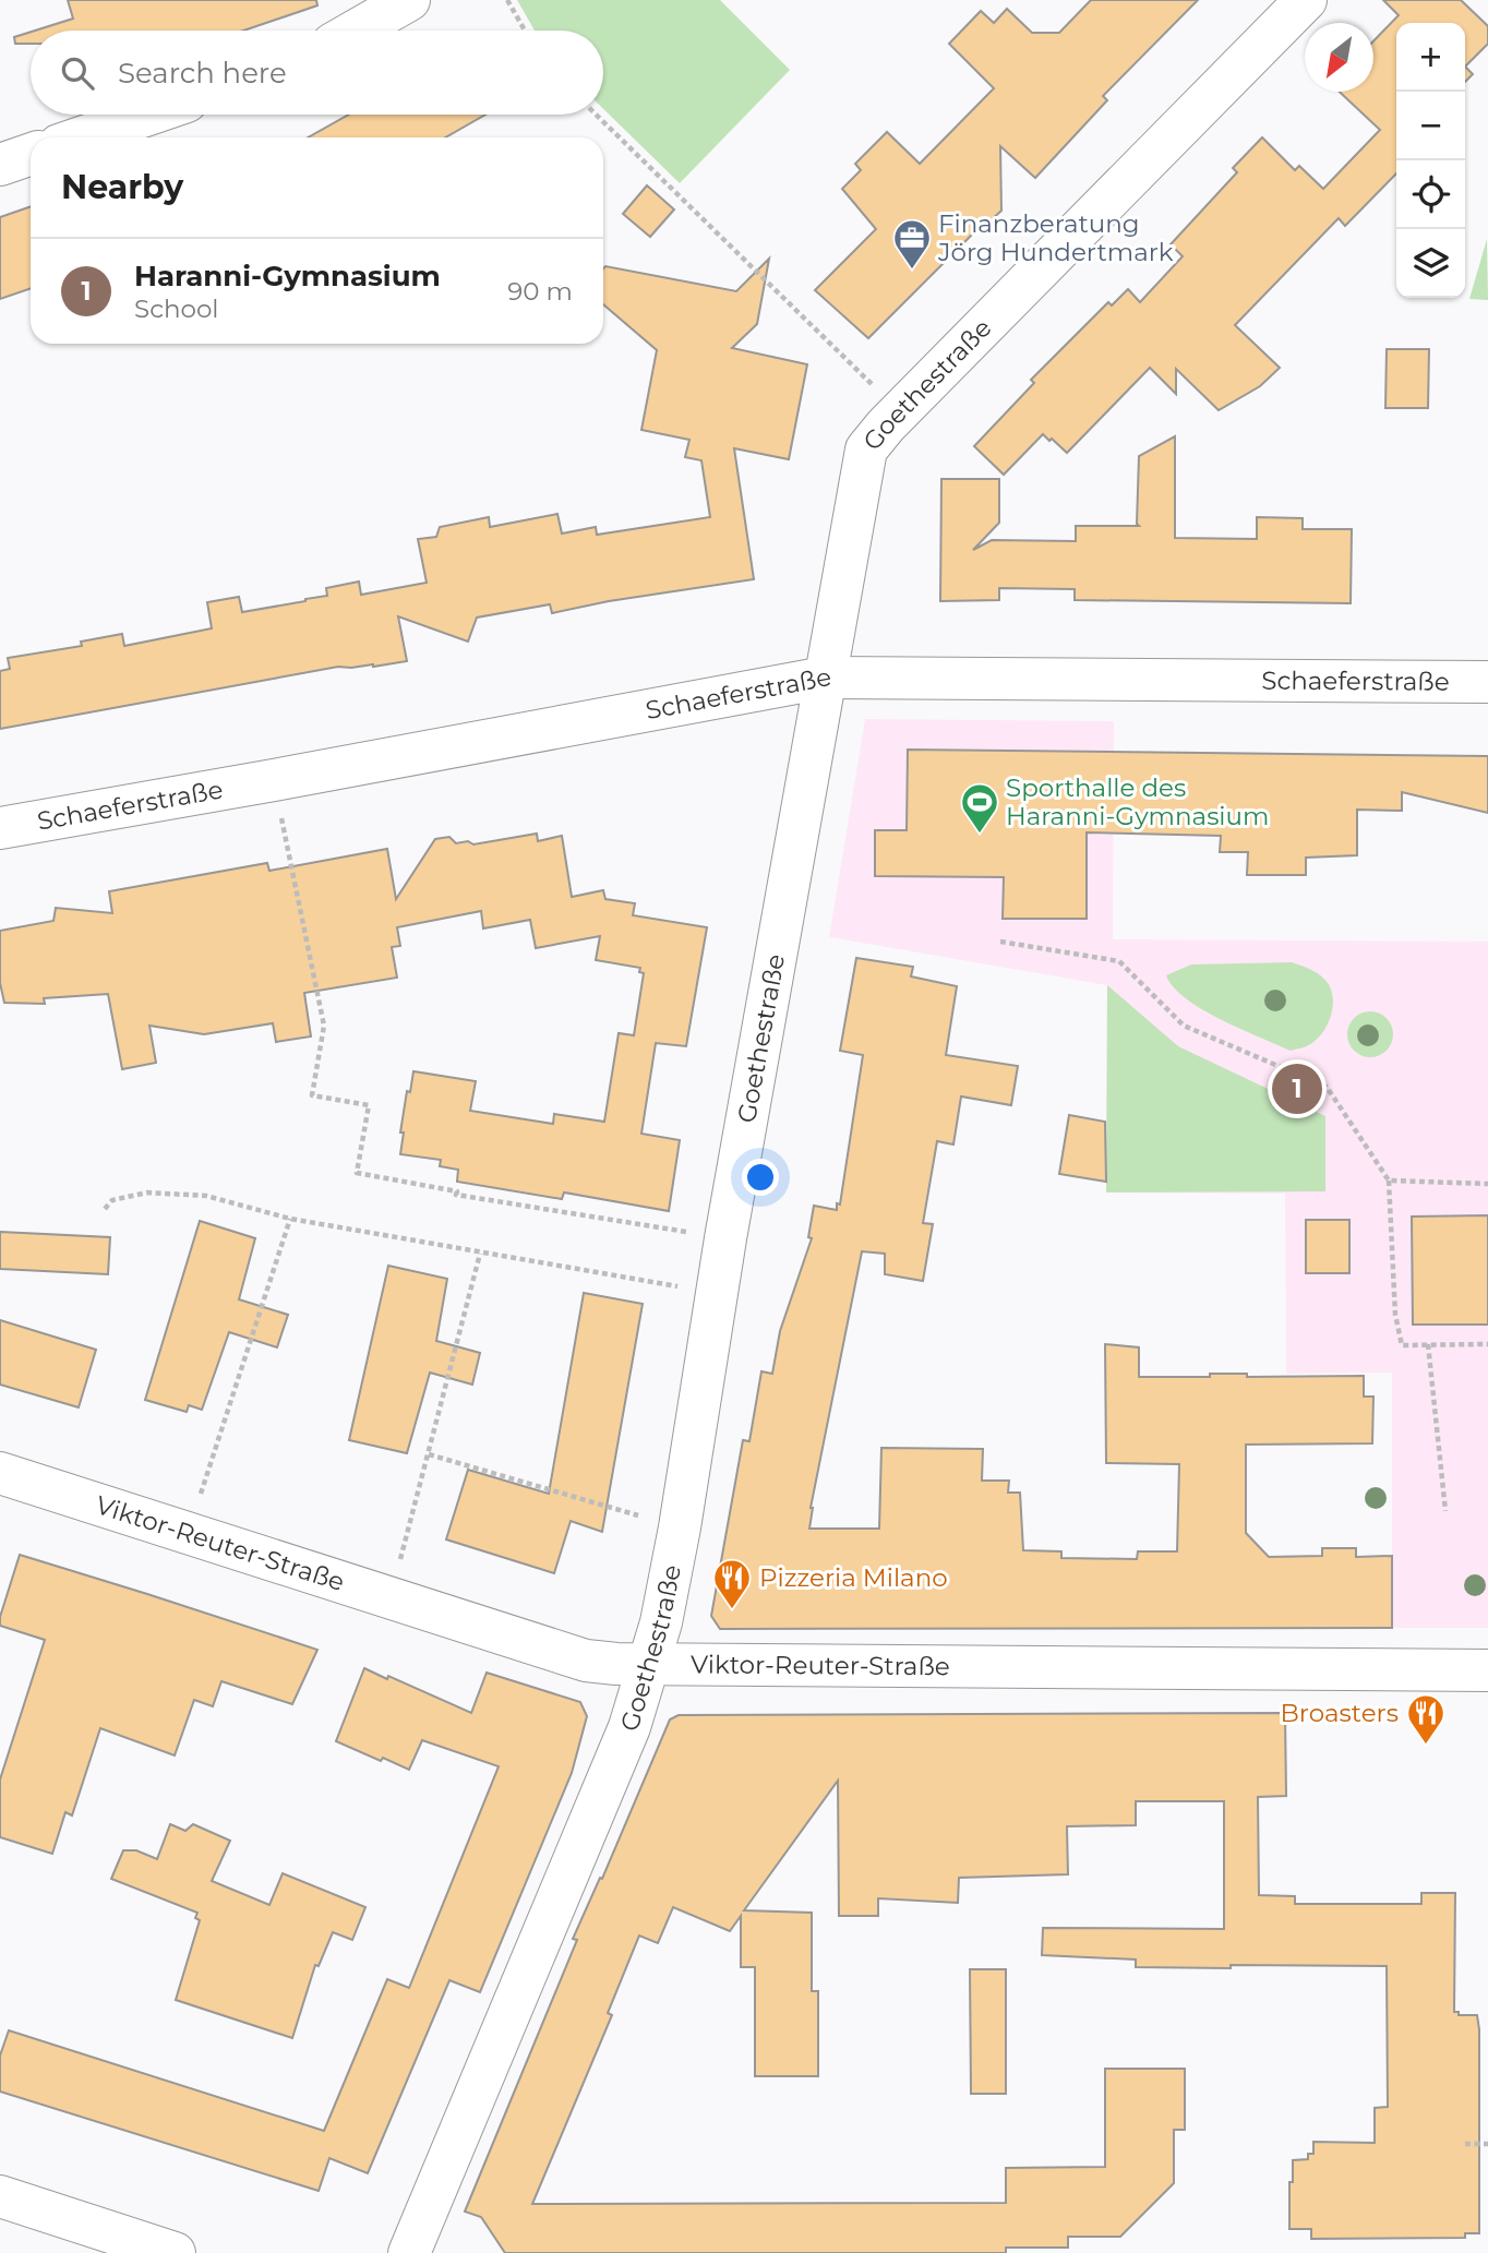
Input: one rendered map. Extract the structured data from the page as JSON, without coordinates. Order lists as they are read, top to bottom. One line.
{"streets":{"street":["Goethestraße","Schaeferstraße","Viktor-Reuter-Straße"]},"crossings":[["Goethestraße","Schaeferstraße"],["Goethestraße","Viktor-Reuter-Straße"]],"places":{"office":["Finanzberatung Jörg Hundertmark"],"sports":["Sporthalle des Haranni-Gymnasium"],"restaurant":["Pizzeria Milano","Broasters"]},"north":"bottom left","page":{"map_buttons":["+","−"],"search":"Search here","heading":"Nearby","list":[{"mark":"1","name":"Haranni-Gymnasium","note":"School","value":"90 m"}],"pins":"1"}}
